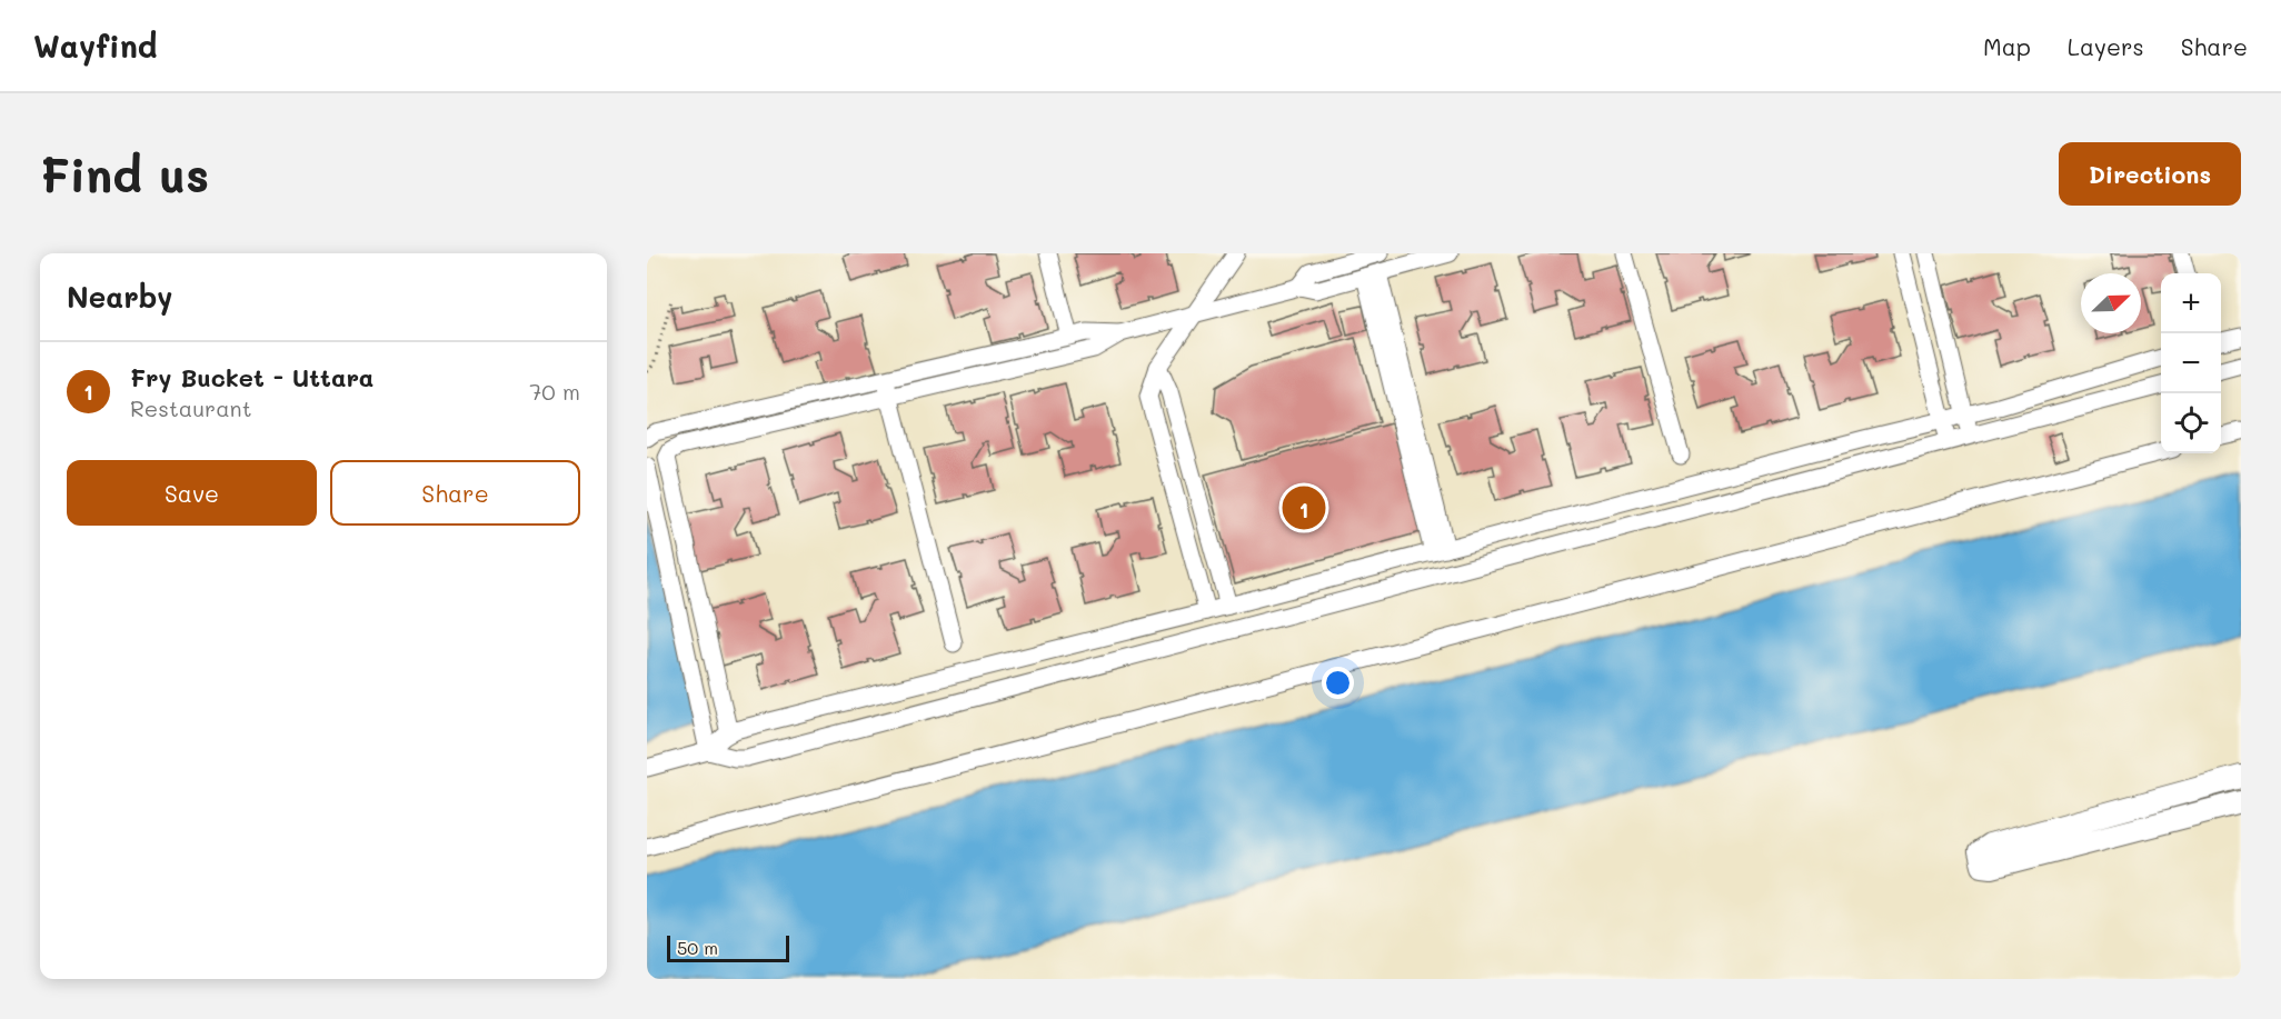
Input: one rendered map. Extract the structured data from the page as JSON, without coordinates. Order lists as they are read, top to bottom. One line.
{"scale_bar":"50 m","north":"top right","page":{"header":"Wayfind","nav":["Map","Layers","Share"],"buttons":["Directions",["Save","Share"]],"title":"Find us","heading":"Nearby","map_buttons":["+","−"],"list":[{"mark":"1","name":"Fry Bucket - Uttara","note":"Restaurant","value":"70 m"}],"pins":"1","scale":"50 m"}}
